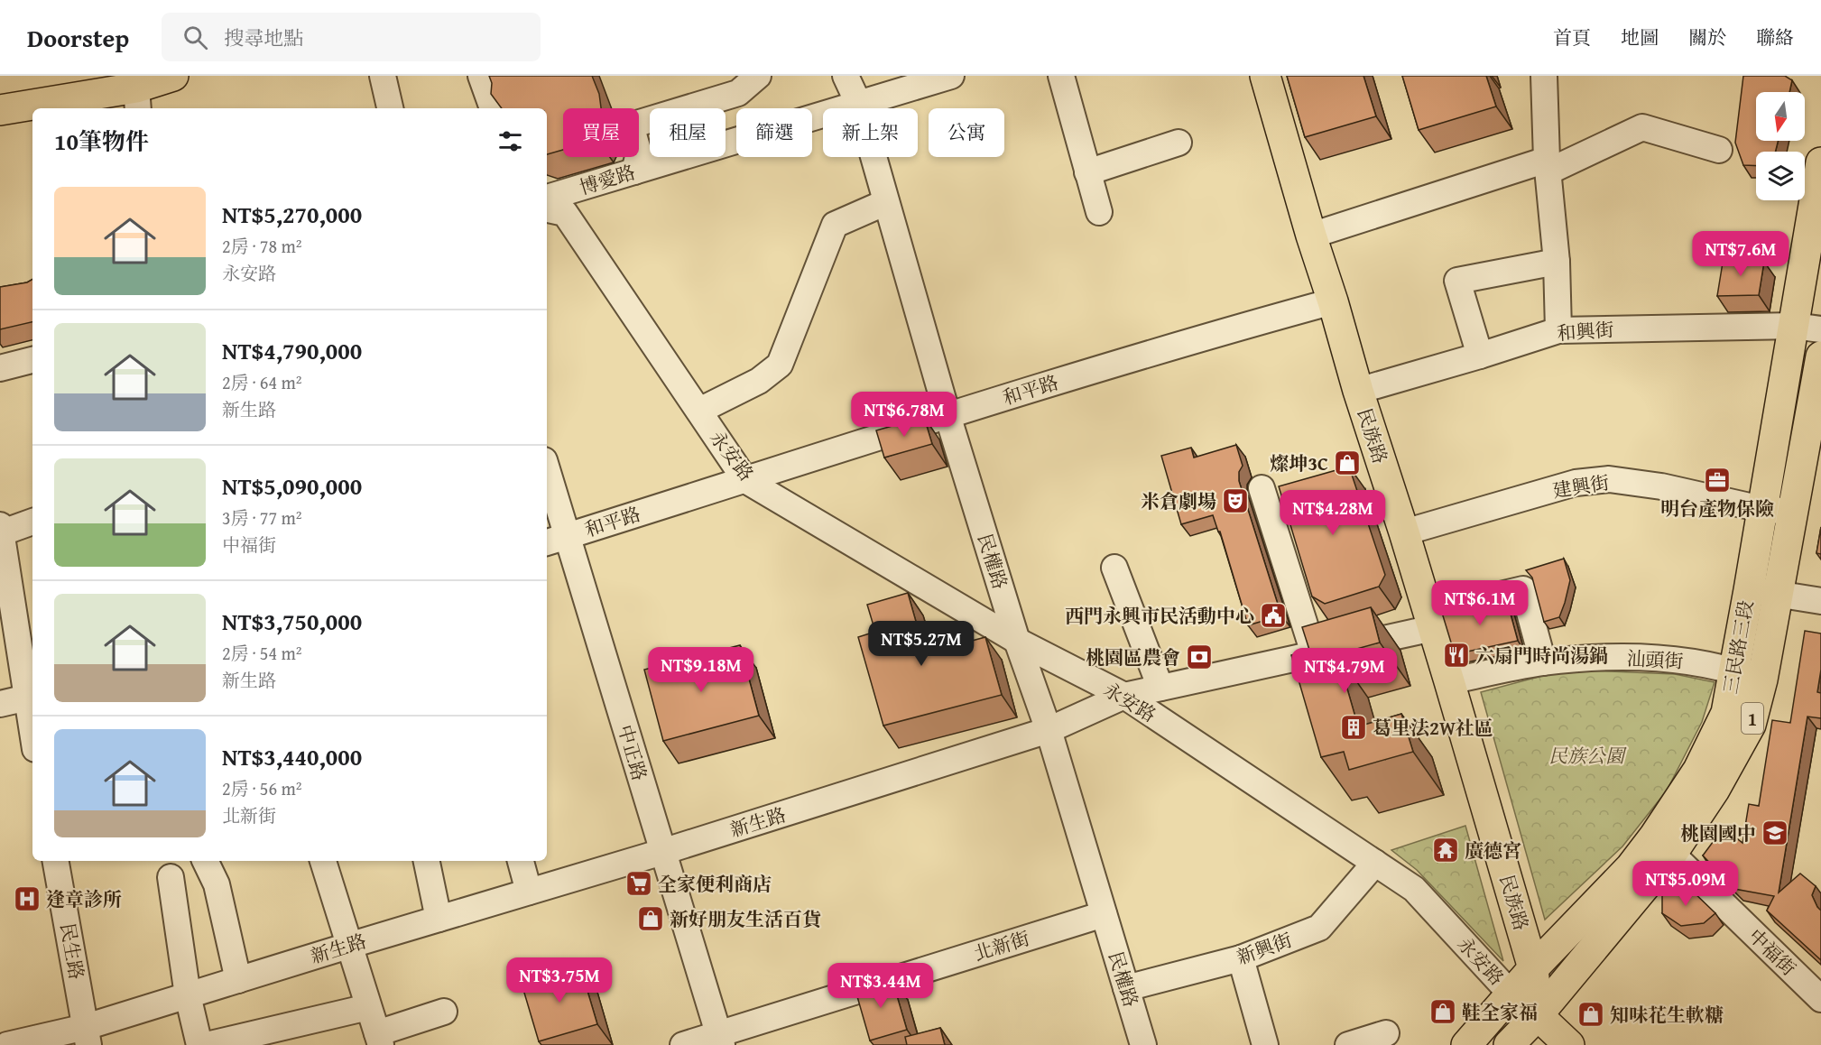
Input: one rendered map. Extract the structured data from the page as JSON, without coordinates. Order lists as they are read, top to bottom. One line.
{"streets":{"main road":["民族路","永安路","三民路三段","1"],"street":["博愛路","和興街","和平路","建興街","民權路","汕頭街","中正路","新生路","北新街","新興街","民生路","中福街"]},"crossings":[["博愛路","民權路"],["和興街","民族路"],["和興街","三民路三段"],["和平路","民族路"],["和平路","永安路"],["和平路","民權路"],["和平路","中正路"],["民族路","永安路"],["民族路","建興街"],["民族路","三民路三段"],["民族路","汕頭街"],["民族路","新生路"],["永安路","民權路"],["永安路","三民路三段"],["永安路","新生路"],["永安路","新興街"],["建興街","三民路三段"],["民權路","新生路"],["民權路","北新街"],["民權路","新興街"],["三民路三段","汕頭街"],["三民路三段","中福街"],["汕頭街","新生路"],["中正路","新生路"],["中正路","北新街"],["新生路","民生路"]],"parks":["民族公園"],"places":{"shop":["燦坤3C","新好朋友生活百貨","鞋全家福","知味花生軟糖"],"office":["明台產物保險"],"theatre":["米倉劇場"],"public building":["西門永興市民活動中心"],"restaurant":["六扇門時尚湯鍋"],"bank":["桃園區農會"],"building":["葛里法2W社區"],"school or university":["桃園國中"],"temple":["廣德宮"],"supermarket":["全家便利商店"],"hospital":["逢章診所"]},"north":"bottom","page":{"header":"Doorstep","search":"搜尋地點","nav":["首頁","地圖","關於","聯絡"],"chip":["買屋","租屋","篩選","新上架","公寓"],"heading":"10筆物件","list":[{"name":"NT$5,270,000","note":"2房 · 78 m² · 永安路"},{"name":"NT$4,790,000","note":"2房 · 64 m² · 新生路"},{"name":"NT$5,090,000","note":"3房 · 77 m² · 中福街"},{"name":"NT$3,750,000","note":"2房 · 54 m² · 新生路"},{"name":"NT$3,440,000","note":"2房 · 56 m² · 北新街"}],"price":["NT$7.6M","NT$6.78M","NT$4.28M","NT$6.1M","NT$5.27M","NT$9.18M","NT$4.79M","NT$5.09M","NT$3.75M","NT$3.44M"]}}
